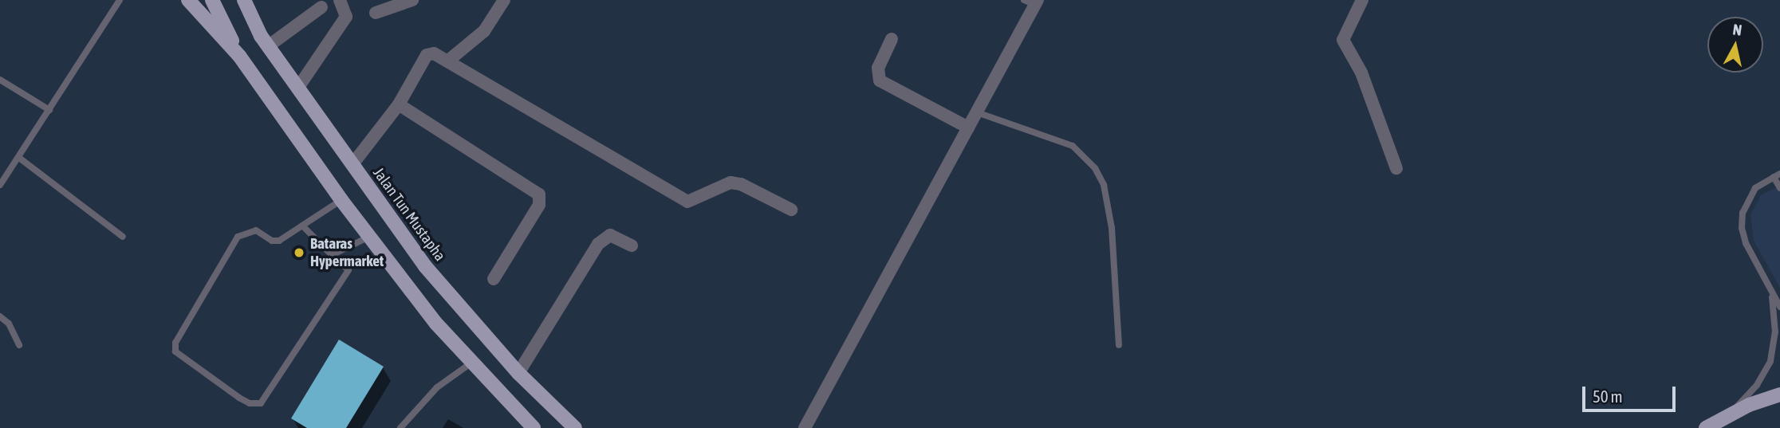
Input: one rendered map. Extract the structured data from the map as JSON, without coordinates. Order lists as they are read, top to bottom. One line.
{"streets":{"main road":["Jalan Tun Mustapha"]},"places":["Bataras Hypermarket"],"scale_bar":"50 m","north":"top"}
